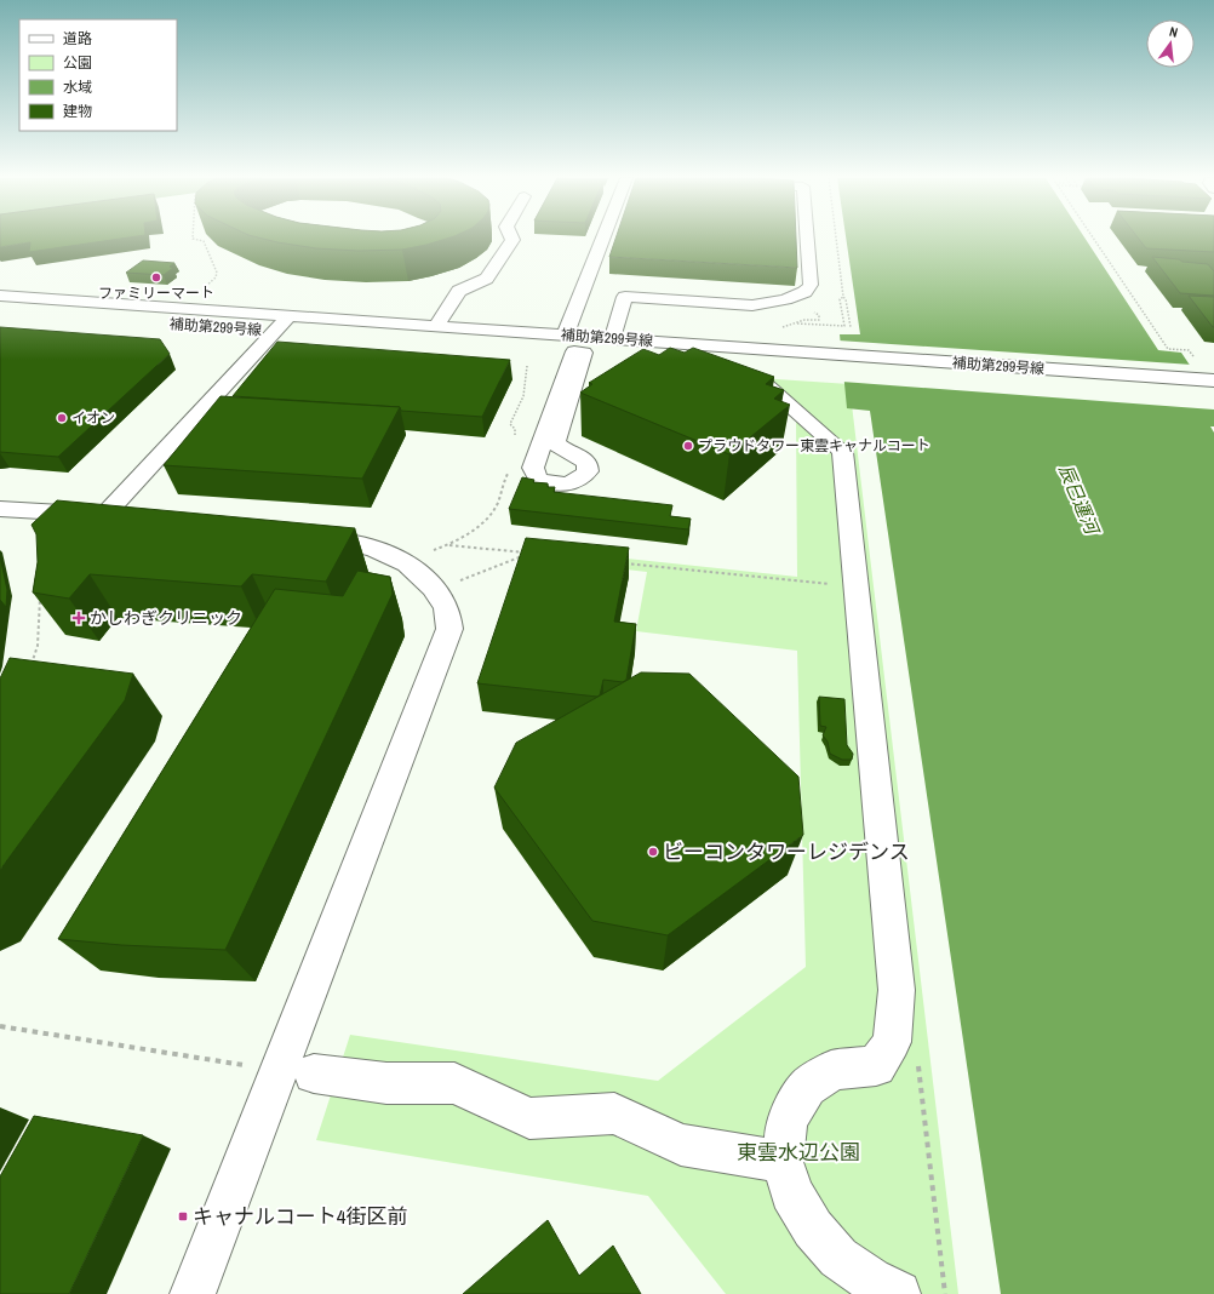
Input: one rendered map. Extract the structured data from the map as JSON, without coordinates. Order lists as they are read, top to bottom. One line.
{"streets":{"street":["補助第299号線"]},"water":["辰巳運河"],"parks":["東雲水辺公園"],"places":{"other":["ファミリーマート","イオン","プラウドタワー東雲キャナルコート","ビーコンタワーレジデンス"],"health":["かしわぎクリニック"],"transit":["キャナルコート4街区前"]},"legend":["道路","公園","水域","建物"],"north":"top"}
